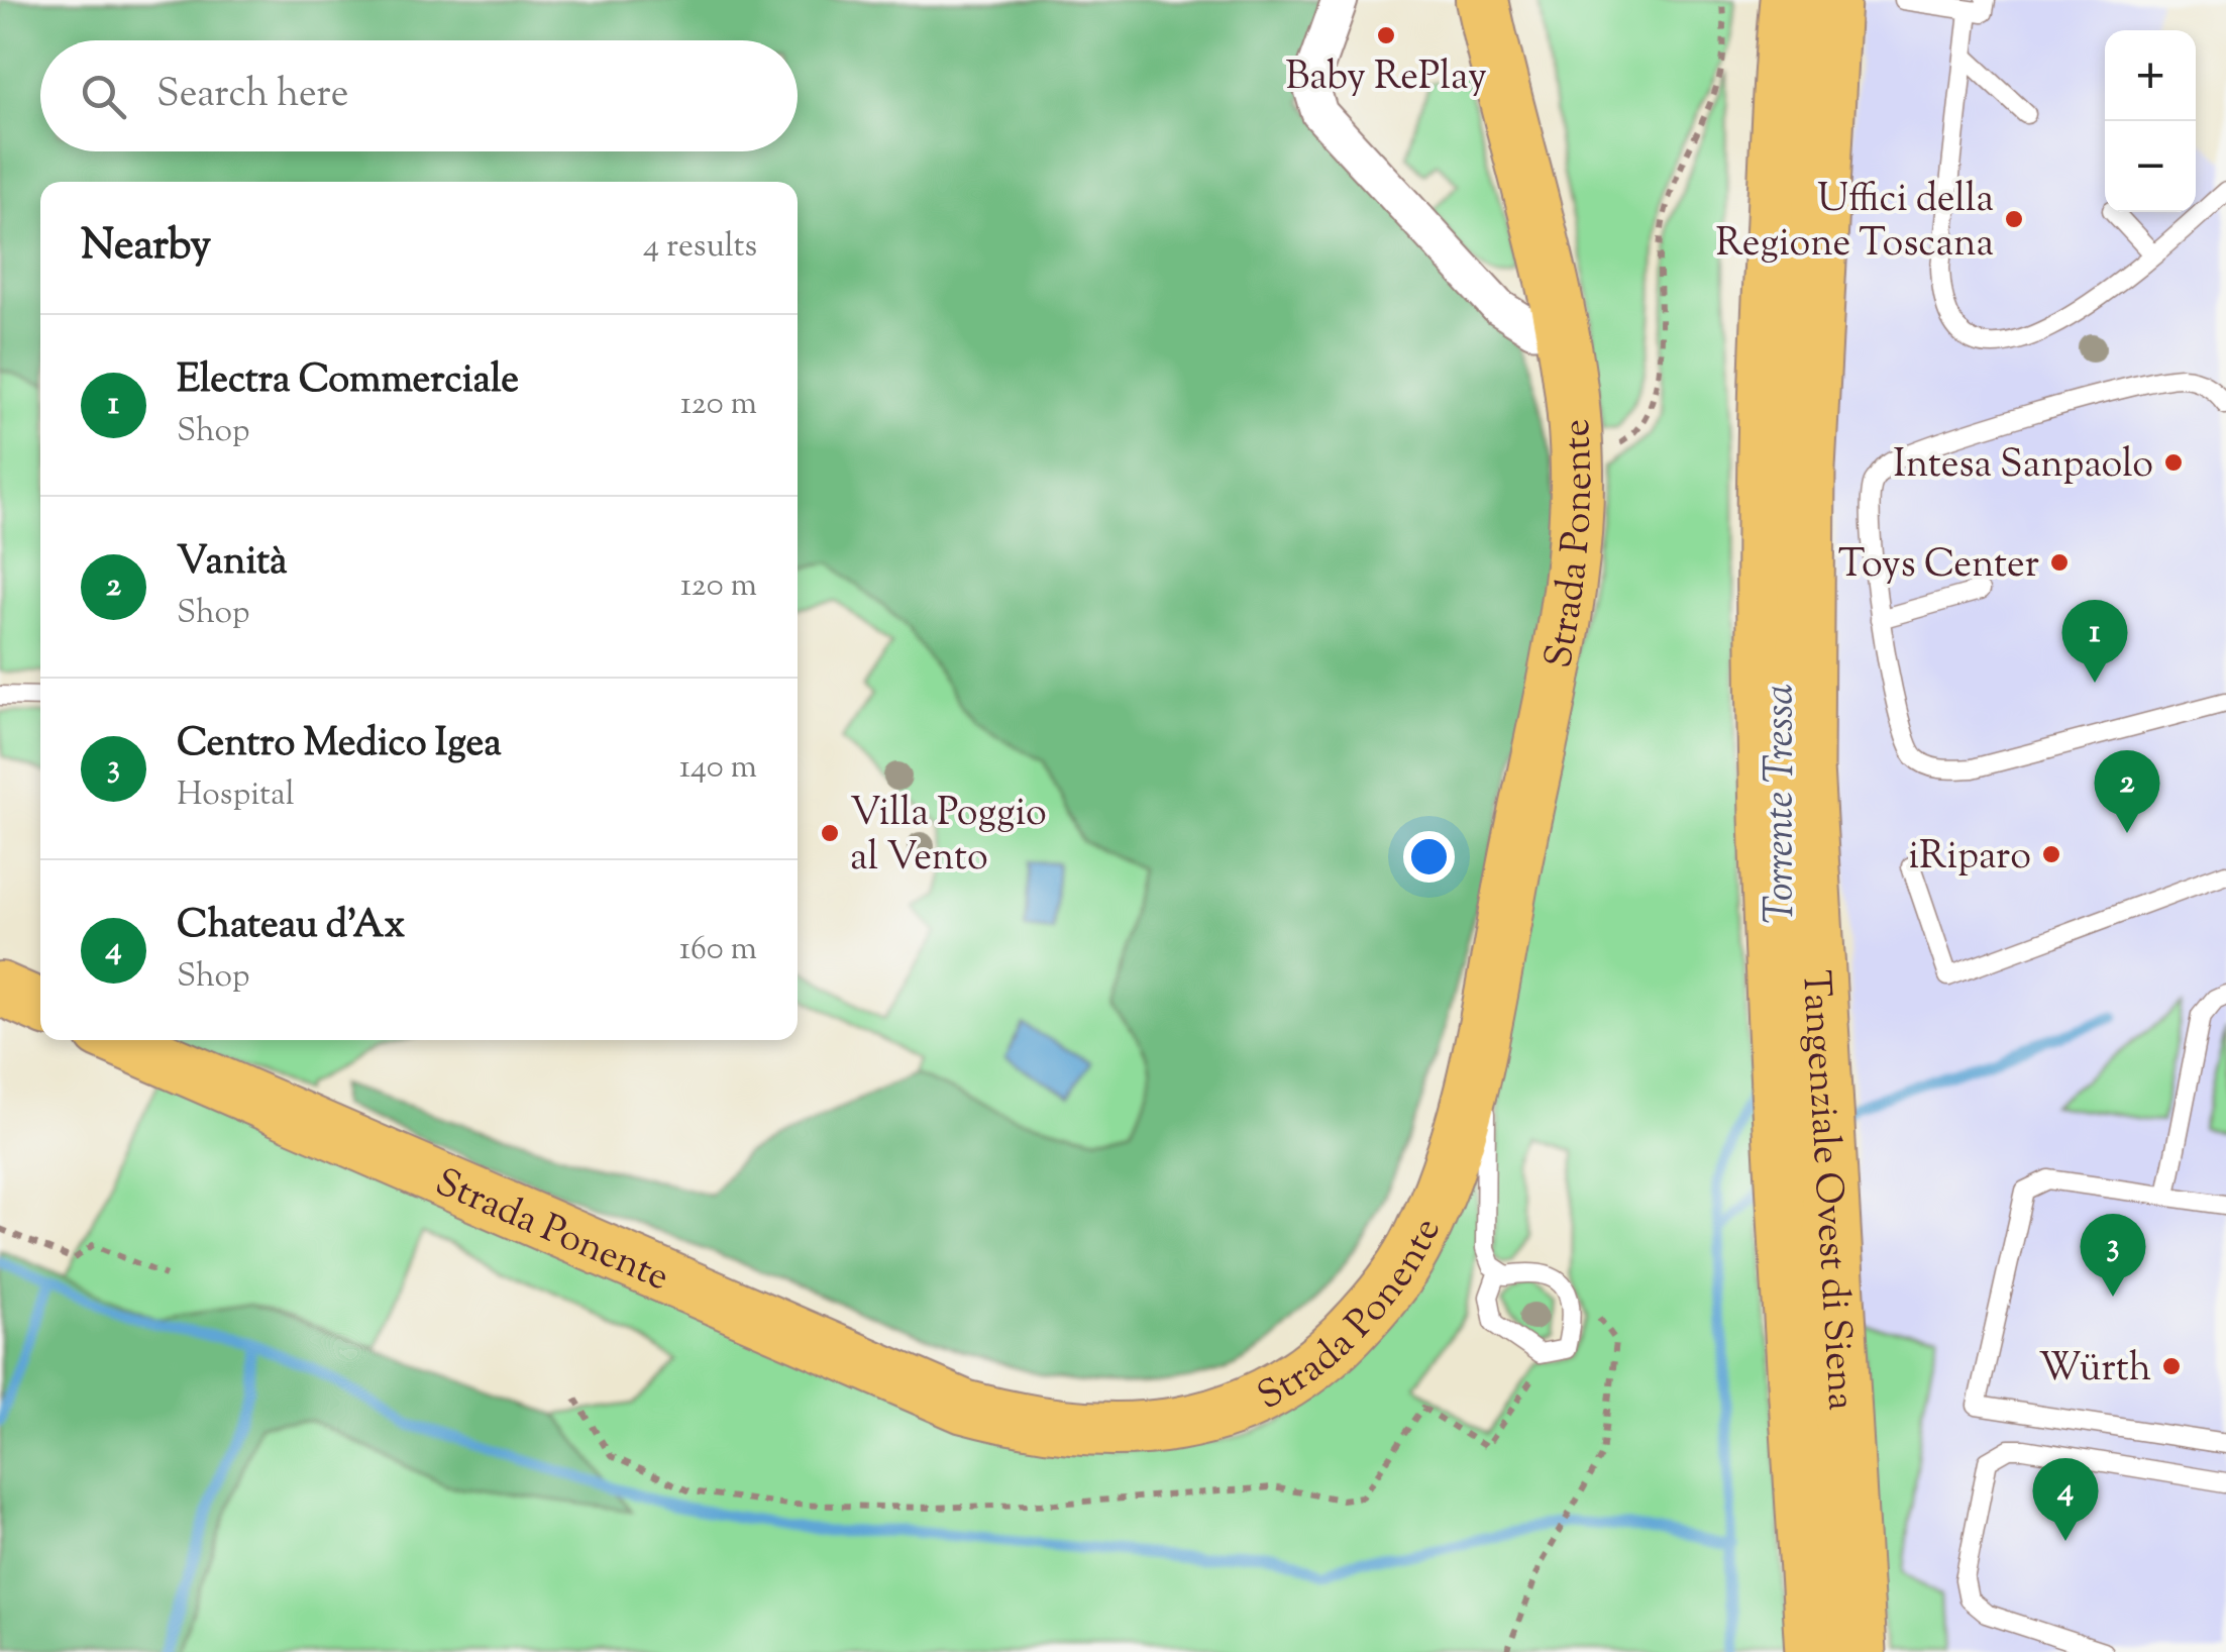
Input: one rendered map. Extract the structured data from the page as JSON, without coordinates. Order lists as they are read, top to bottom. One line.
{"streets":{"highway":["Tangenziale Ovest di Siena"],"main road":["Strada Ponente"]},"water":["Torrente Tressa"],"places":["Baby RePlay","Uffici della Regione Toscana","Intesa Sanpaolo","Toys Center","Villa Poggio al Vento","iRiparo","Würth"],"page":{"map_buttons":["+","−"],"search":"Search here","heading":["Nearby","4 results"],"list":[{"mark":"1","name":"Electra Commerciale","note":"Shop","value":"120 m"},{"mark":"2","name":"Vanità","note":"Shop","value":"120 m"},{"mark":"3","name":"Centro Medico Igea","note":"Hospital","value":"140 m"},{"mark":"4","name":"Chateau d'Ax","note":"Shop","value":"160 m"}],"pins":["1","2","3","4"]}}
